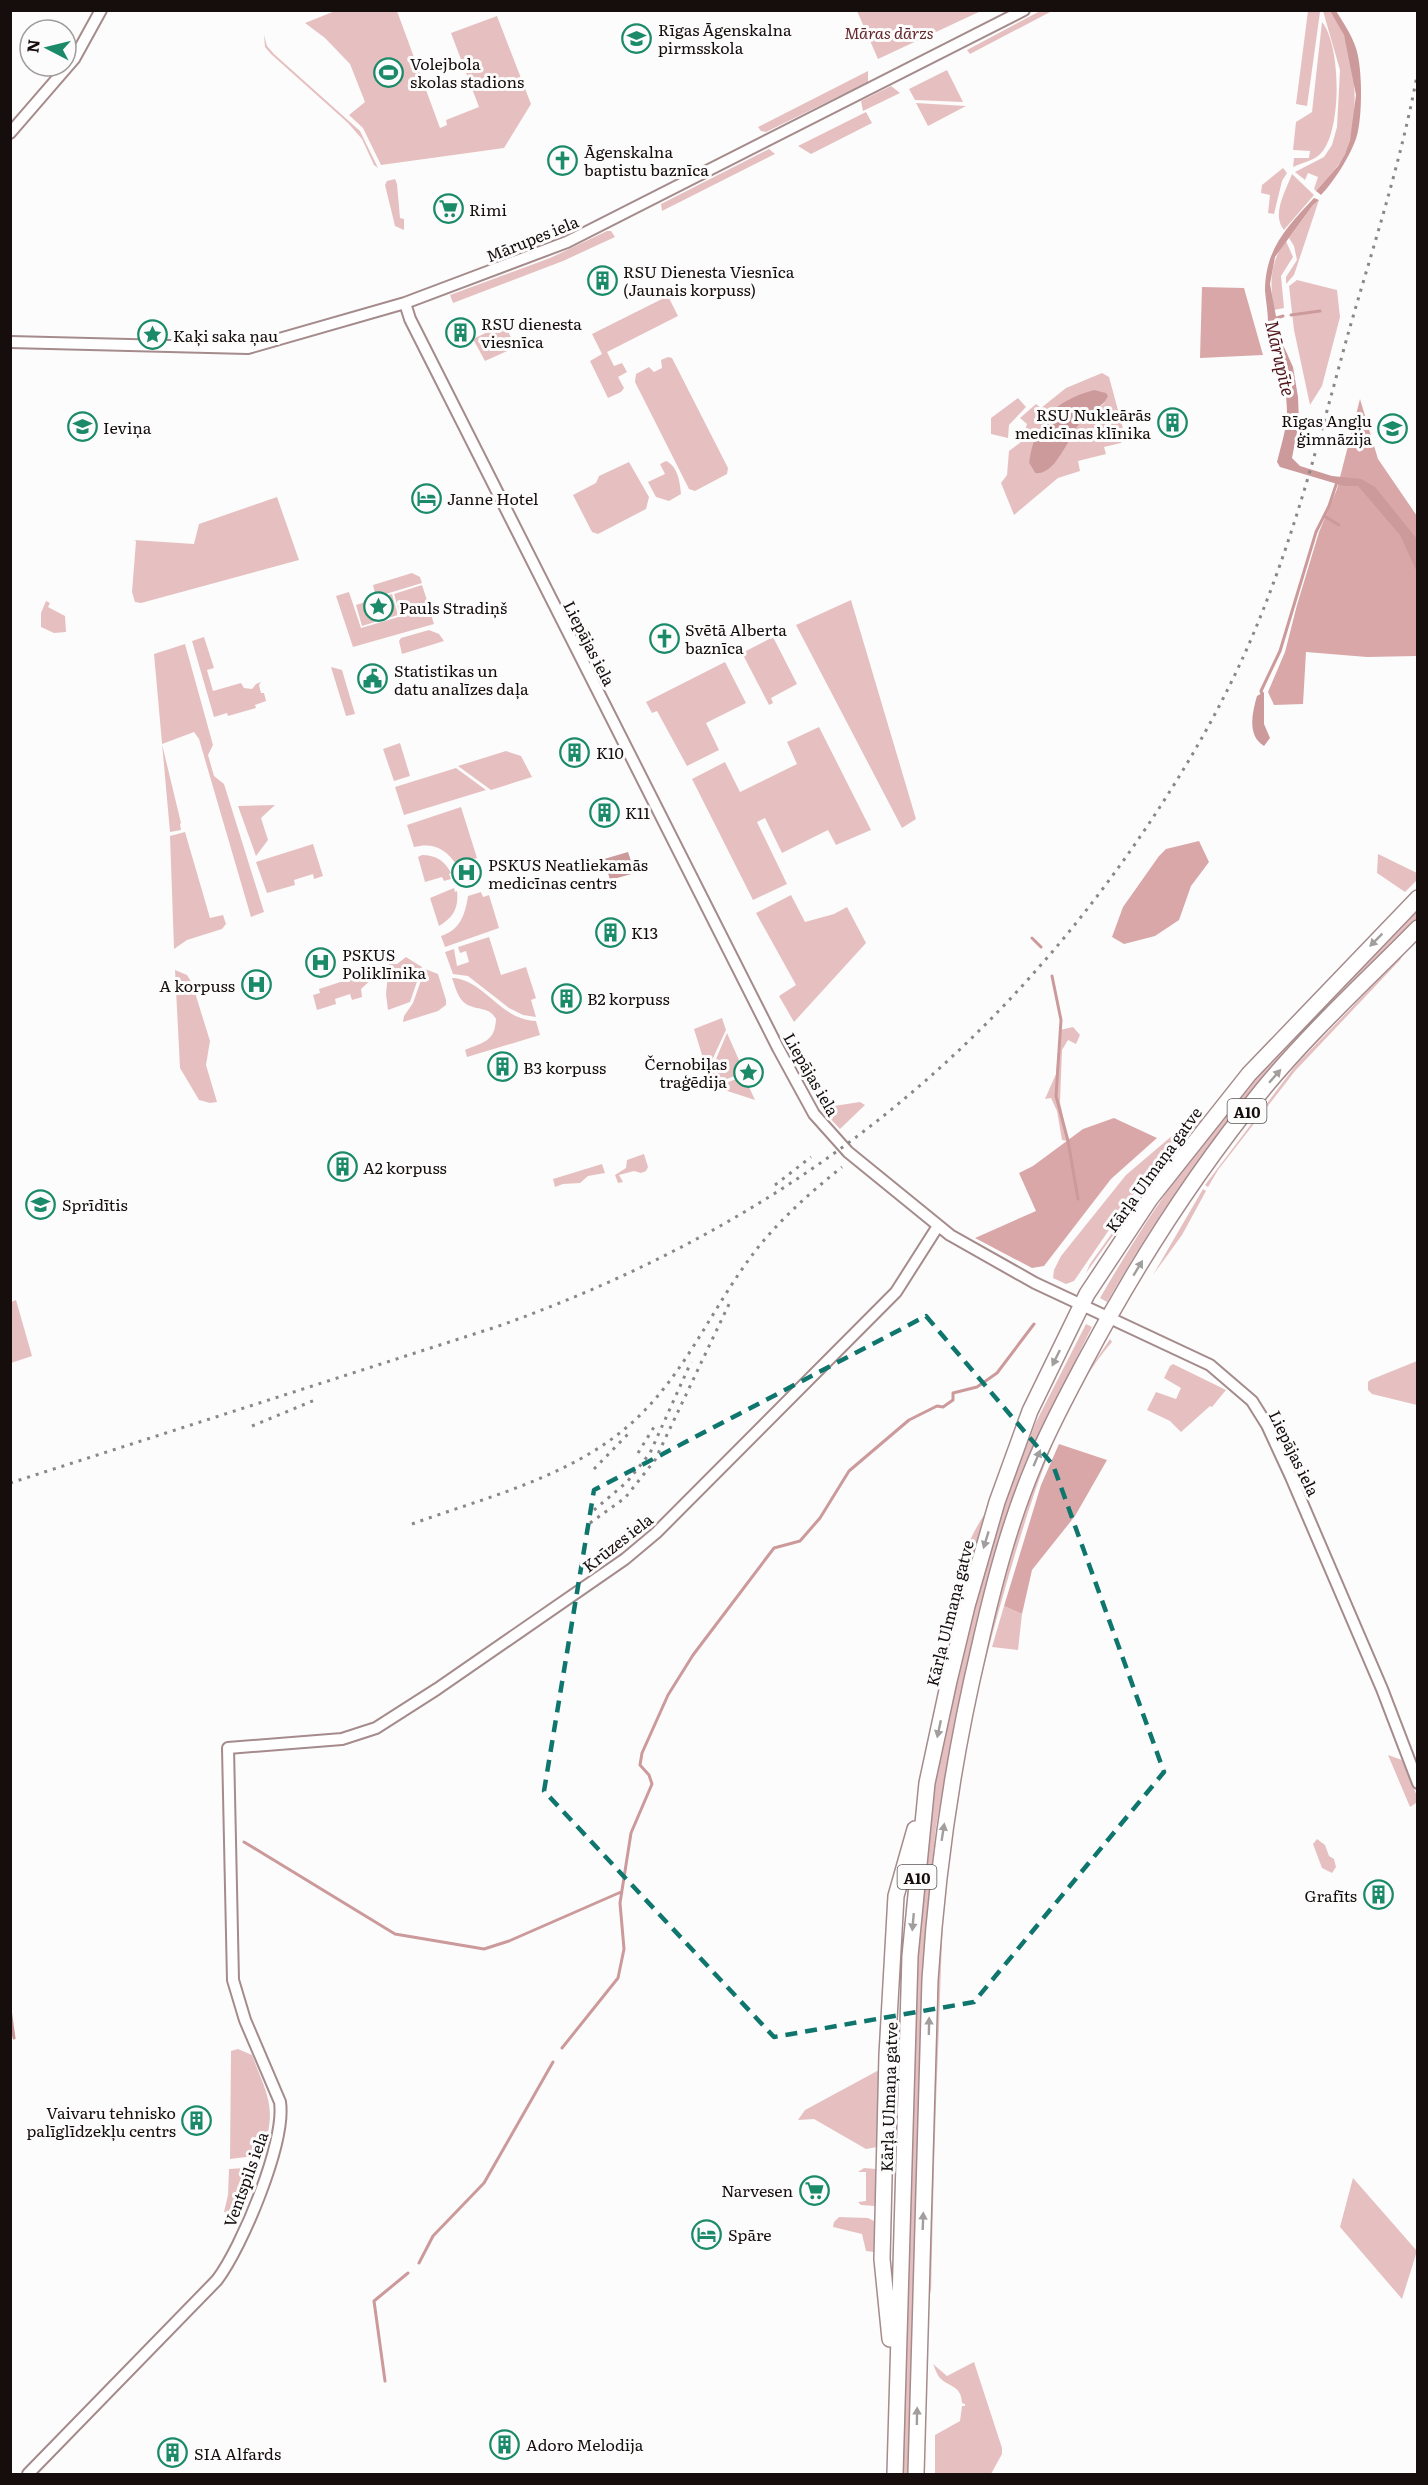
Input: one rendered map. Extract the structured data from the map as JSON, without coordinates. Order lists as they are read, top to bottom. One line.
{"streets":{"highway":["A10","Kārļa Ulmaņa gatve"],"street":["Mārupes iela","Liepājas iela","Krūzes iela","Ventspils iela"]},"crossings":[["Mārupes iela","Liepājas iela"],["Liepājas iela","A10"],["Liepājas iela","Kārļa Ulmaņa gatve"],["Liepājas iela","Krūzes iela"],["Krūzes iela","Ventspils iela"]],"water":["Mārupīte"],"parks":["Māras dārzs"],"places":{"school or university":["Rīgas Āgenskalna pirmsskola","Ieviņa","Rīgas Angļu ģimnāzija","Sprīdītis"],"sports":["Volejbola skolas stadions"],"church":["Āgenskalna baptistu baznīca","Svētā Alberta baznīca"],"supermarket":["Rimi","Narvesen"],"building":["RSU Dienesta Viesnīca (Jaunais korpuss)","RSU dienesta viesnīca","RSU Nukleārās medicīnas klīnika","K10","K11","K13","B2 korpuss","B3 korpuss","A2 korpuss","Grafīts","Vaivaru tehnisko palīglīdzekļu centrs","Adoro Melodija","SIA Alfards"],"place":["Kaķi saka ņau","Pauls Stradiņš","Černobiļas traģēdija"],"hotel":["Janne Hotel","Spāre"],"public building":["Statistikas un datu analīzes daļa"],"hospital":["PSKUS Neatliekamās medicīnas centrs","PSKUS Poliklīnika","A korpuss"]},"north":"left"}
